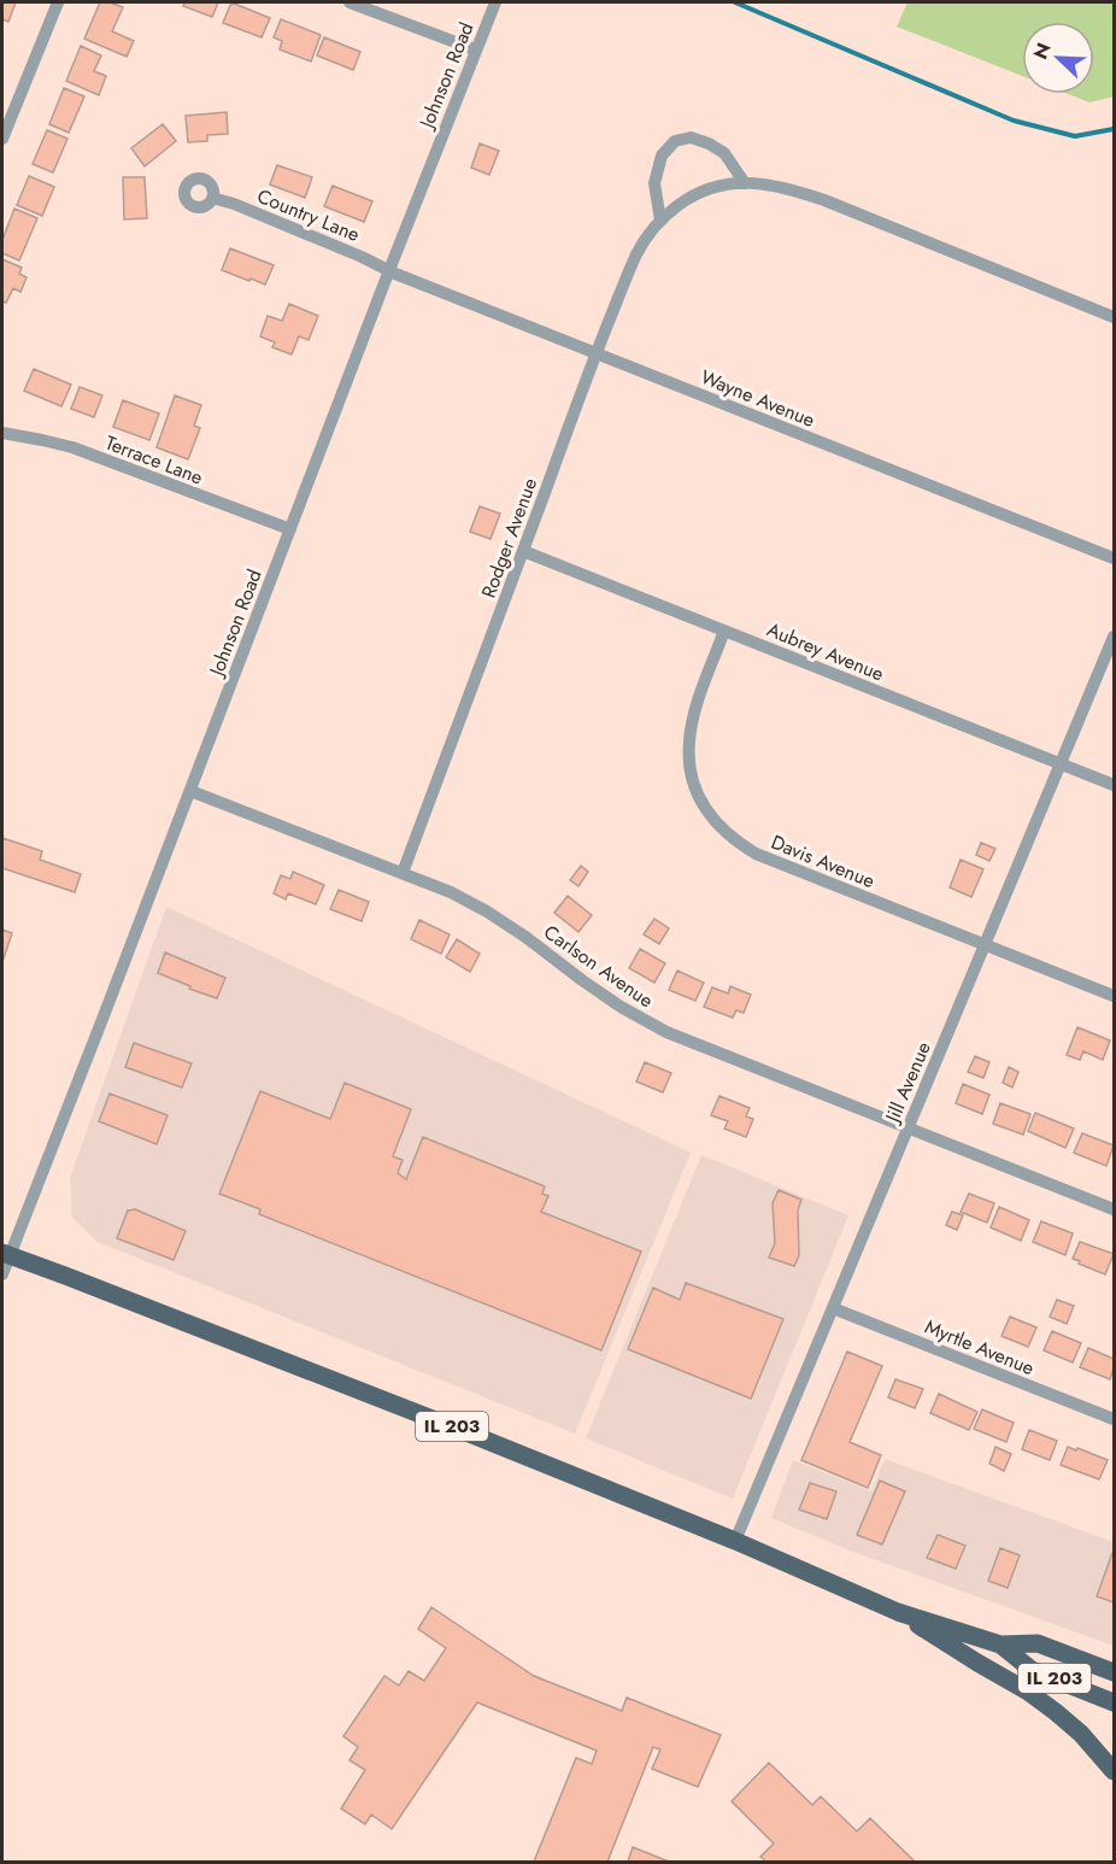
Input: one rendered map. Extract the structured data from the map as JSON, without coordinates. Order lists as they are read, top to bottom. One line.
{"streets":{"main road":["IL 203"],"street":["Johnson Road","Country Lane","Wayne Avenue","Terrace Lane","Rodger Avenue","Aubrey Avenue","Davis Avenue","Carlson Avenue","Jill Avenue","Myrtle Avenue"]},"crossings":[["Johnson Road","Country Lane"],["Johnson Road","Wayne Avenue"],["Johnson Road","Terrace Lane"],["Johnson Road","Carlson Avenue"],["Johnson Road","IL 203"],["Country Lane","Wayne Avenue"],["Wayne Avenue","Rodger Avenue"],["Rodger Avenue","Aubrey Avenue"],["Rodger Avenue","Carlson Avenue"],["Aubrey Avenue","Davis Avenue"],["Aubrey Avenue","Jill Avenue"],["Davis Avenue","Jill Avenue"],["Carlson Avenue","Jill Avenue"],["Jill Avenue","Myrtle Avenue"],["Jill Avenue","IL 203"]],"north":"top left"}
